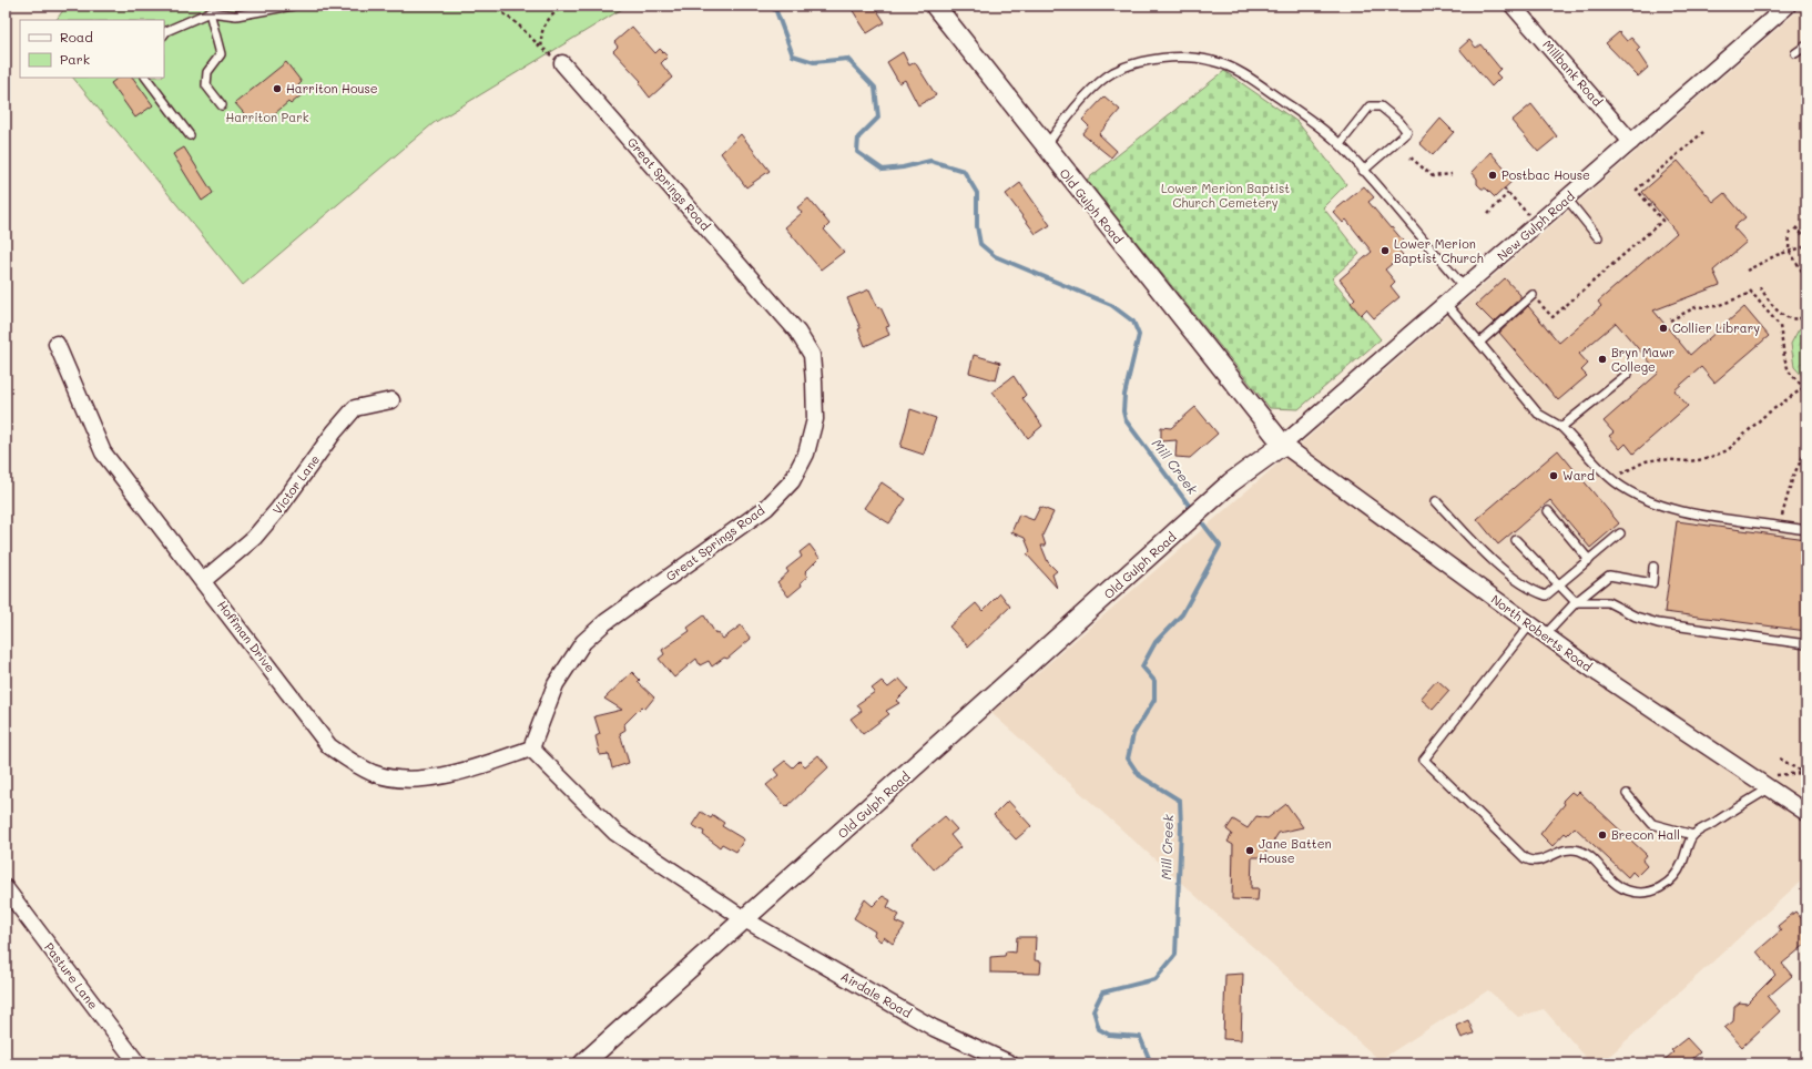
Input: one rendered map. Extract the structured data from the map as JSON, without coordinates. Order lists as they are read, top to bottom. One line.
{"streets":{"street":["Millbank Road","Great Springs Road","Old Gulph Road","New Gulph Road","Victor Lane","North Roberts Road","Hoffman Drive","Pasture Lane","Airdale Road"]},"crossings":[["Millbank Road","New Gulph Road"],["Great Springs Road","Hoffman Drive"],["Old Gulph Road","New Gulph Road"],["Old Gulph Road","North Roberts Road"],["Old Gulph Road","Airdale Road"],["New Gulph Road","North Roberts Road"],["Victor Lane","Hoffman Drive"]],"water":["Mill Creek"],"parks":["Harriton Park","Lower Merion Baptist Church Cemetery"],"places":["Harriton House","Postbac House","Lower Merion Baptist Church","Collier Library","Bryn Mawr College","Ward","Brecon Hall","Jane Batten House"],"legend":["Road","Park"]}
